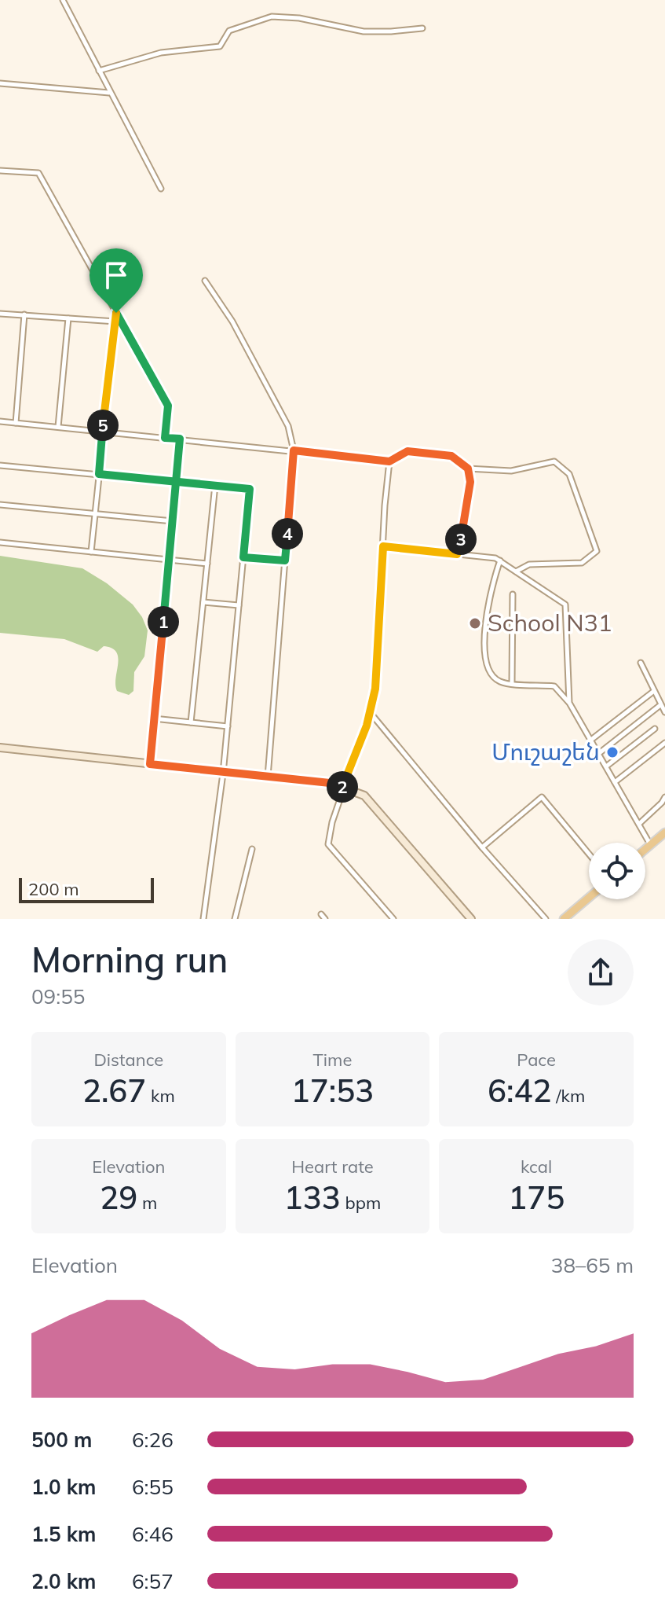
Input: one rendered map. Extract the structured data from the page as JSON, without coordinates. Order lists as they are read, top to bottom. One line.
{"places":["School N31","Մուշաշեն"],"scale_bar":"200 m","page":{"pins":["5","4","3","1","2"],"scale":"200 m","heading":["Morning run","09:55"],"stats":[["Distance","2.67 km"],["Time","17:53"],["Pace","6:42 /km"],["Elevation","29 m"],["Heart rate","133 bpm"],["kcal","175"]],"chart":["Elevation","38–65 m"],"list":[{"name":"500 m","note":"6:26"},{"name":"1.0 km","note":"6:55"},{"name":"1.5 km","note":"6:46"},{"name":"2.0 km","note":"6:57"}]}}
